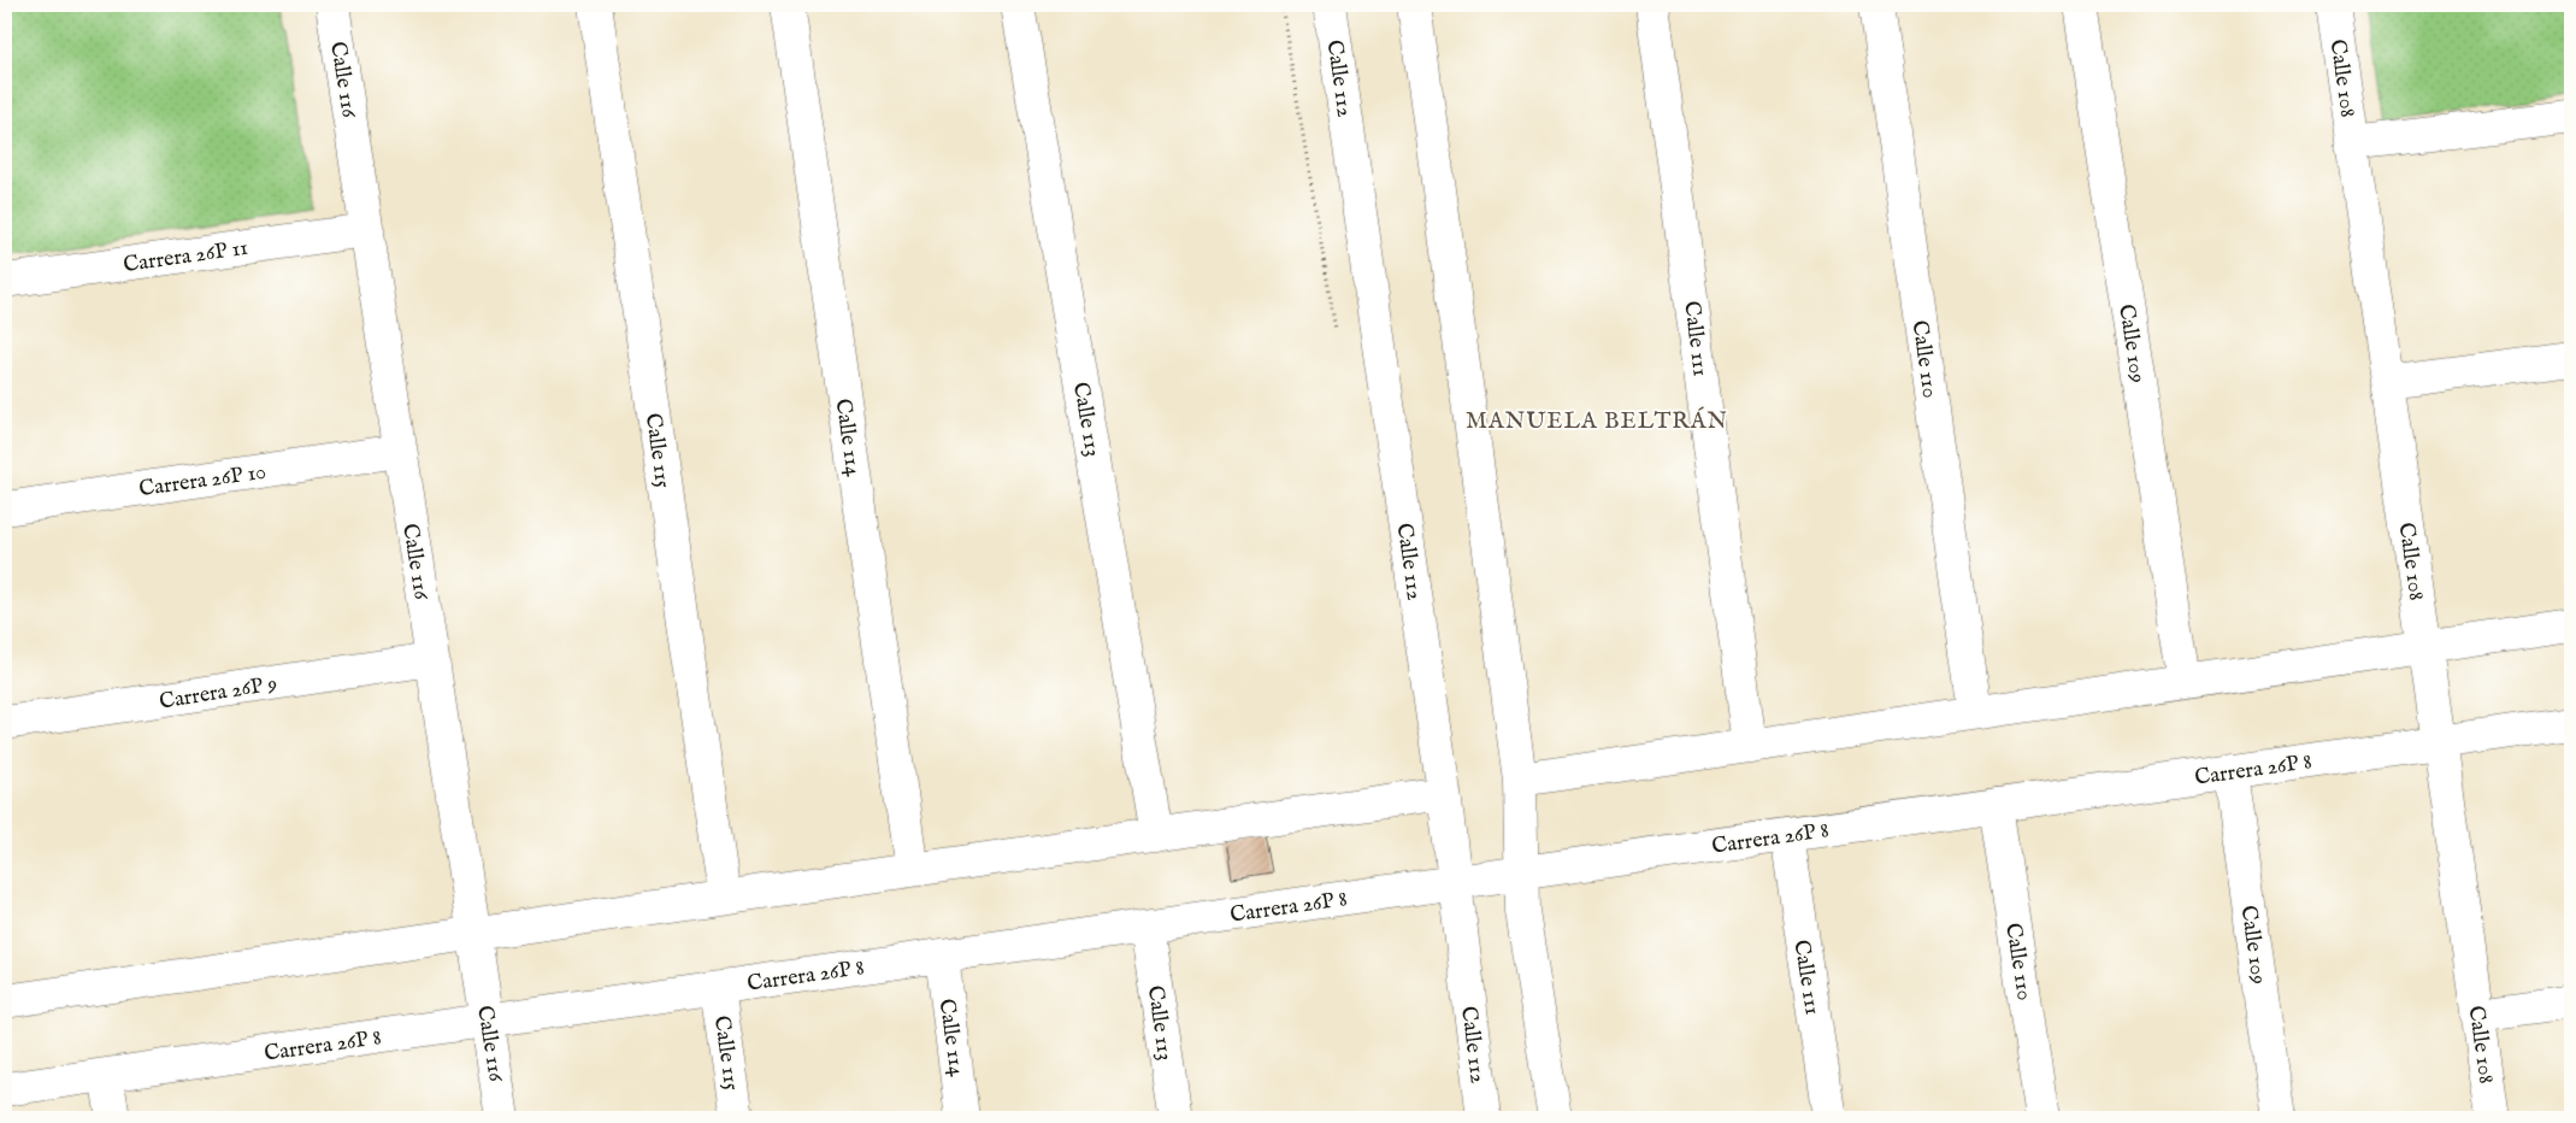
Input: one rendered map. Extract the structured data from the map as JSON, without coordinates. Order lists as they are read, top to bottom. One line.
{"streets":{"street":["Calle 112","Calle 108","Calle 116","Carrera 26P 11","Calle 111","Calle 109","Calle 110","Calle 113","Calle 114","Calle 115","Carrera 26P 10","Carrera 26P 9","Carrera 26P 8"]},"crossings":[["Calle 112","Carrera 26P 8"],["Calle 108","Carrera 26P 8"],["Calle 116","Carrera 26P 11"],["Calle 116","Carrera 26P 10"],["Calle 116","Carrera 26P 9"],["Calle 116","Carrera 26P 8"],["Calle 111","Carrera 26P 8"],["Calle 109","Carrera 26P 8"],["Calle 110","Carrera 26P 8"],["Calle 113","Carrera 26P 8"],["Calle 114","Carrera 26P 8"],["Calle 115","Carrera 26P 8"]],"districts":["MANUELA BELTRÁN"]}
